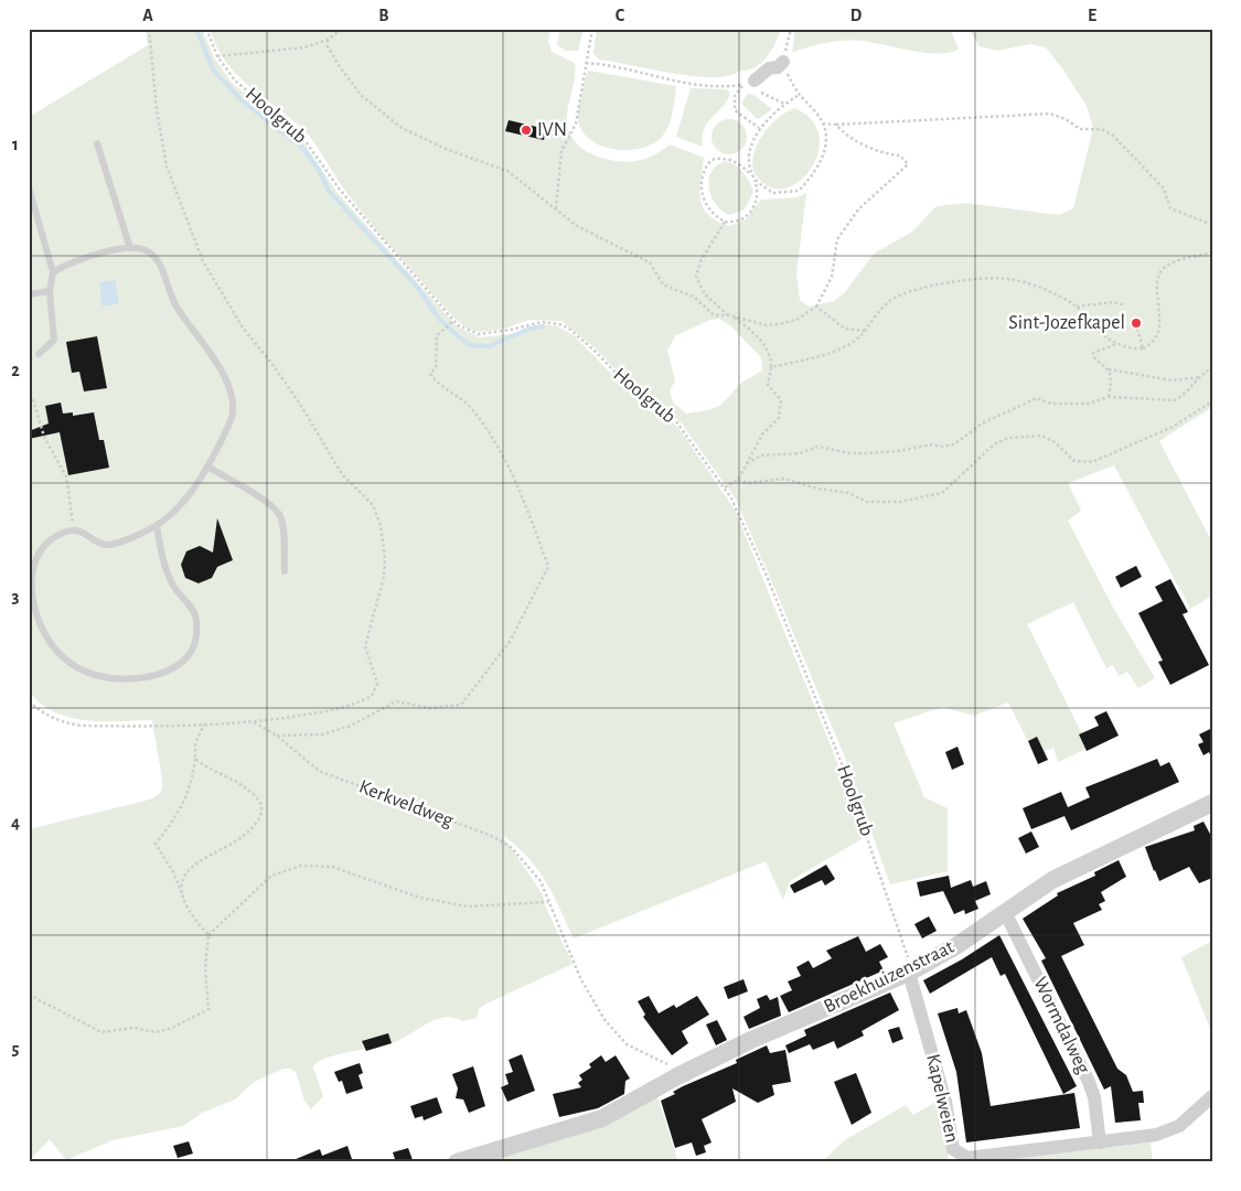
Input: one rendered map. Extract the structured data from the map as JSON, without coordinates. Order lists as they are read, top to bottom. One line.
{"streets":{"street":["Broekhuizenstraat","Wormdalweg","Kapelweien"],"path":["Hoolgrub","Kerkveldweg"]},"crossings":[["Hoolgrub","Broekhuizenstraat"],["Hoolgrub","Kapelweien"],["Kerkveldweg","Broekhuizenstraat"],["Broekhuizenstraat","Wormdalweg"],["Broekhuizenstraat","Kapelweien"],["Wormdalweg","Kapelweien"]],"places":["IVN","Sint-Jozefkapel"],"grid":{"columns":["A","B","C","D","E"],"rows":["1","2","3","4","5"]}}
